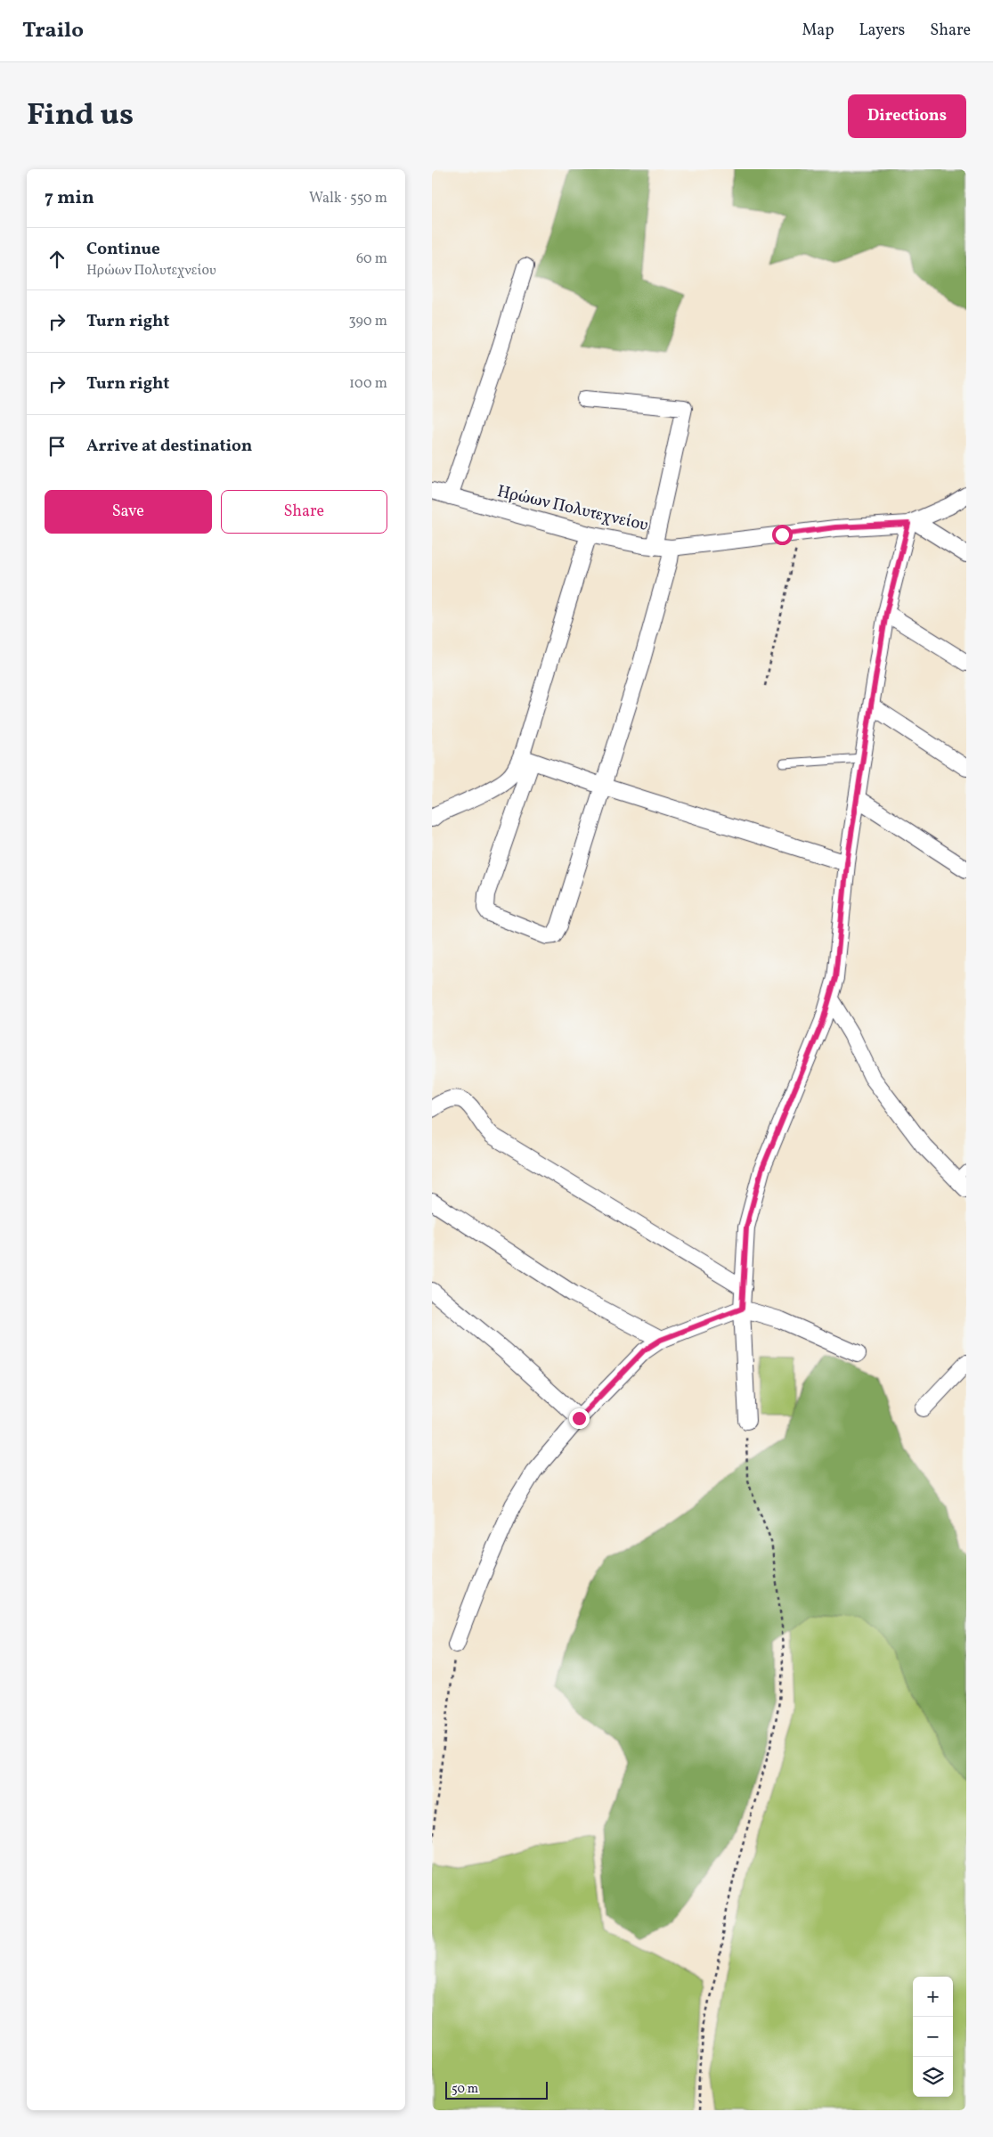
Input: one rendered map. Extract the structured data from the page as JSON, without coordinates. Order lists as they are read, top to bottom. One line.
{"streets":{"street":["Ηρώων Πολυτεχνείου"]},"scale_bar":"50 m","page":{"header":"Trailo","nav":["Map","Layers","Share"],"title":"Find us","buttons":["Directions",["Save","Share"]],"heading":["7 min","Walk · 550 m"],"list":[["Continue","Ηρώων Πολυτεχνείου","60 m"],["Turn right","390 m"],["Turn right","100 m"],"Arrive at destination"],"map_buttons":["+","−"],"scale":"50 m"}}
